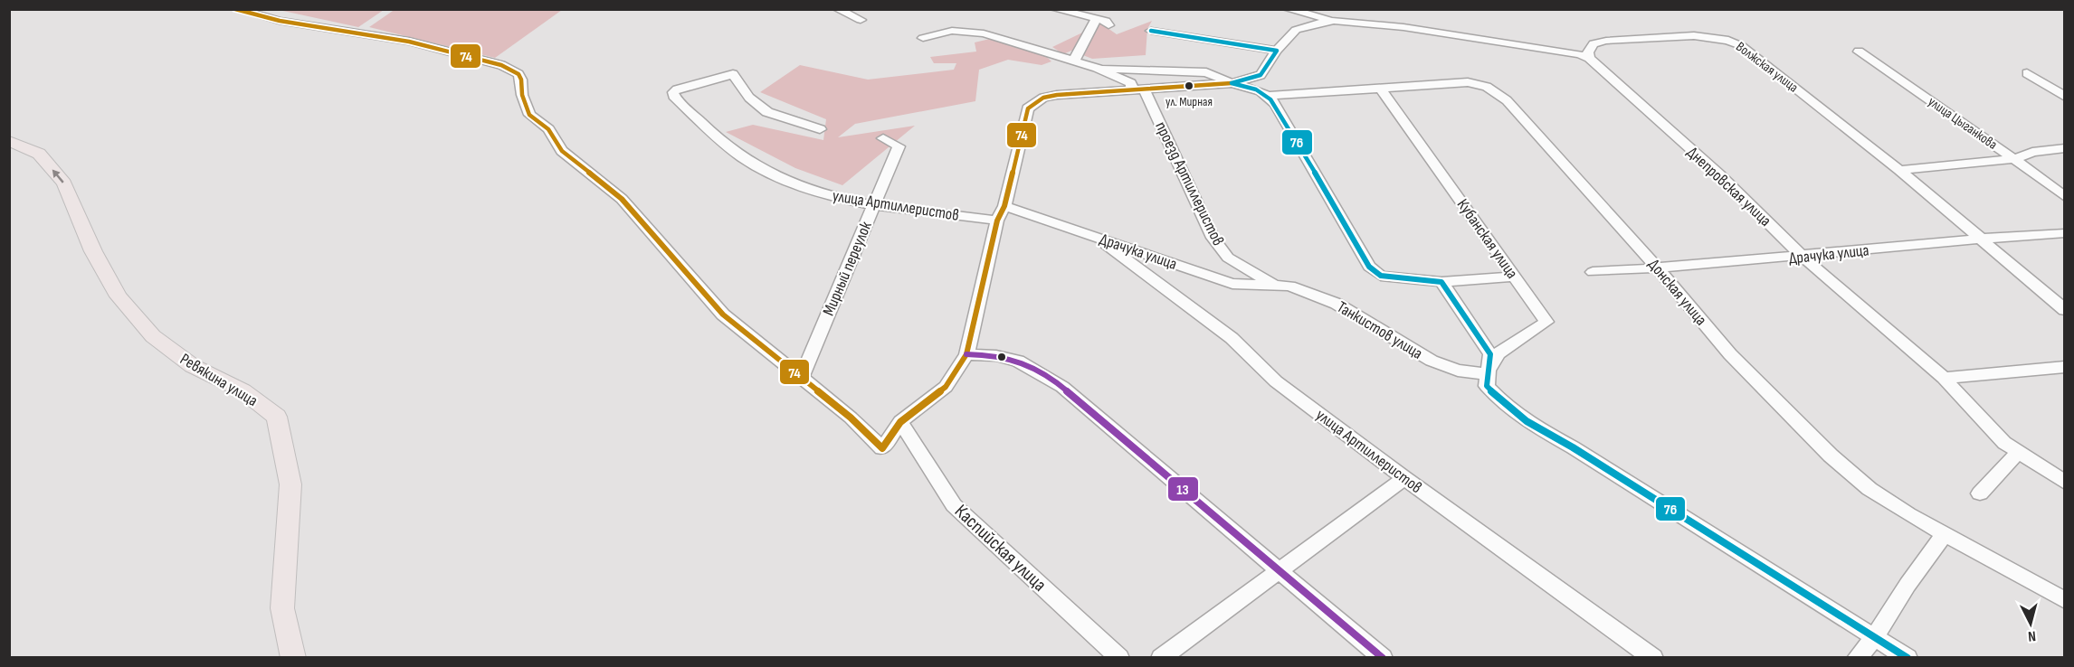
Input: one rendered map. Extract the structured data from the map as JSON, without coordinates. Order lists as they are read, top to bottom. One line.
{"streets":{"main road":["Ревякина улица"],"street":["Волжская улица","улица Цыганкова","проезд Артиллеристов","Днепровская улица","улица Артиллеристов","Кубанская улица","Драчука улица","Мирный переулок","Донская улица","Танкистов улица","Каспийская улица"]},"crossings":[["Волжская улица","Днепровская улица"],["Волжская улица","Драчука улица"],["проезд Артиллеристов","Драчука улица"],["проезд Артиллеристов","Танкистов улица"],["Днепровская улица","Драчука улица"],["улица Артиллеристов","Драчука улица"],["улица Артиллеристов","Мирный переулок"],["Кубанская улица","Донская улица"],["Кубанская улица","Танкистов улица"],["Драчука улица","Донская улица"],["Драчука улица","Танкистов улица"]],"one_way":["Ревякина улица"],"places":["ул. Мирная"],"lines":["transit line 74","transit line 76","transit line 13"],"north":"bottom"}
